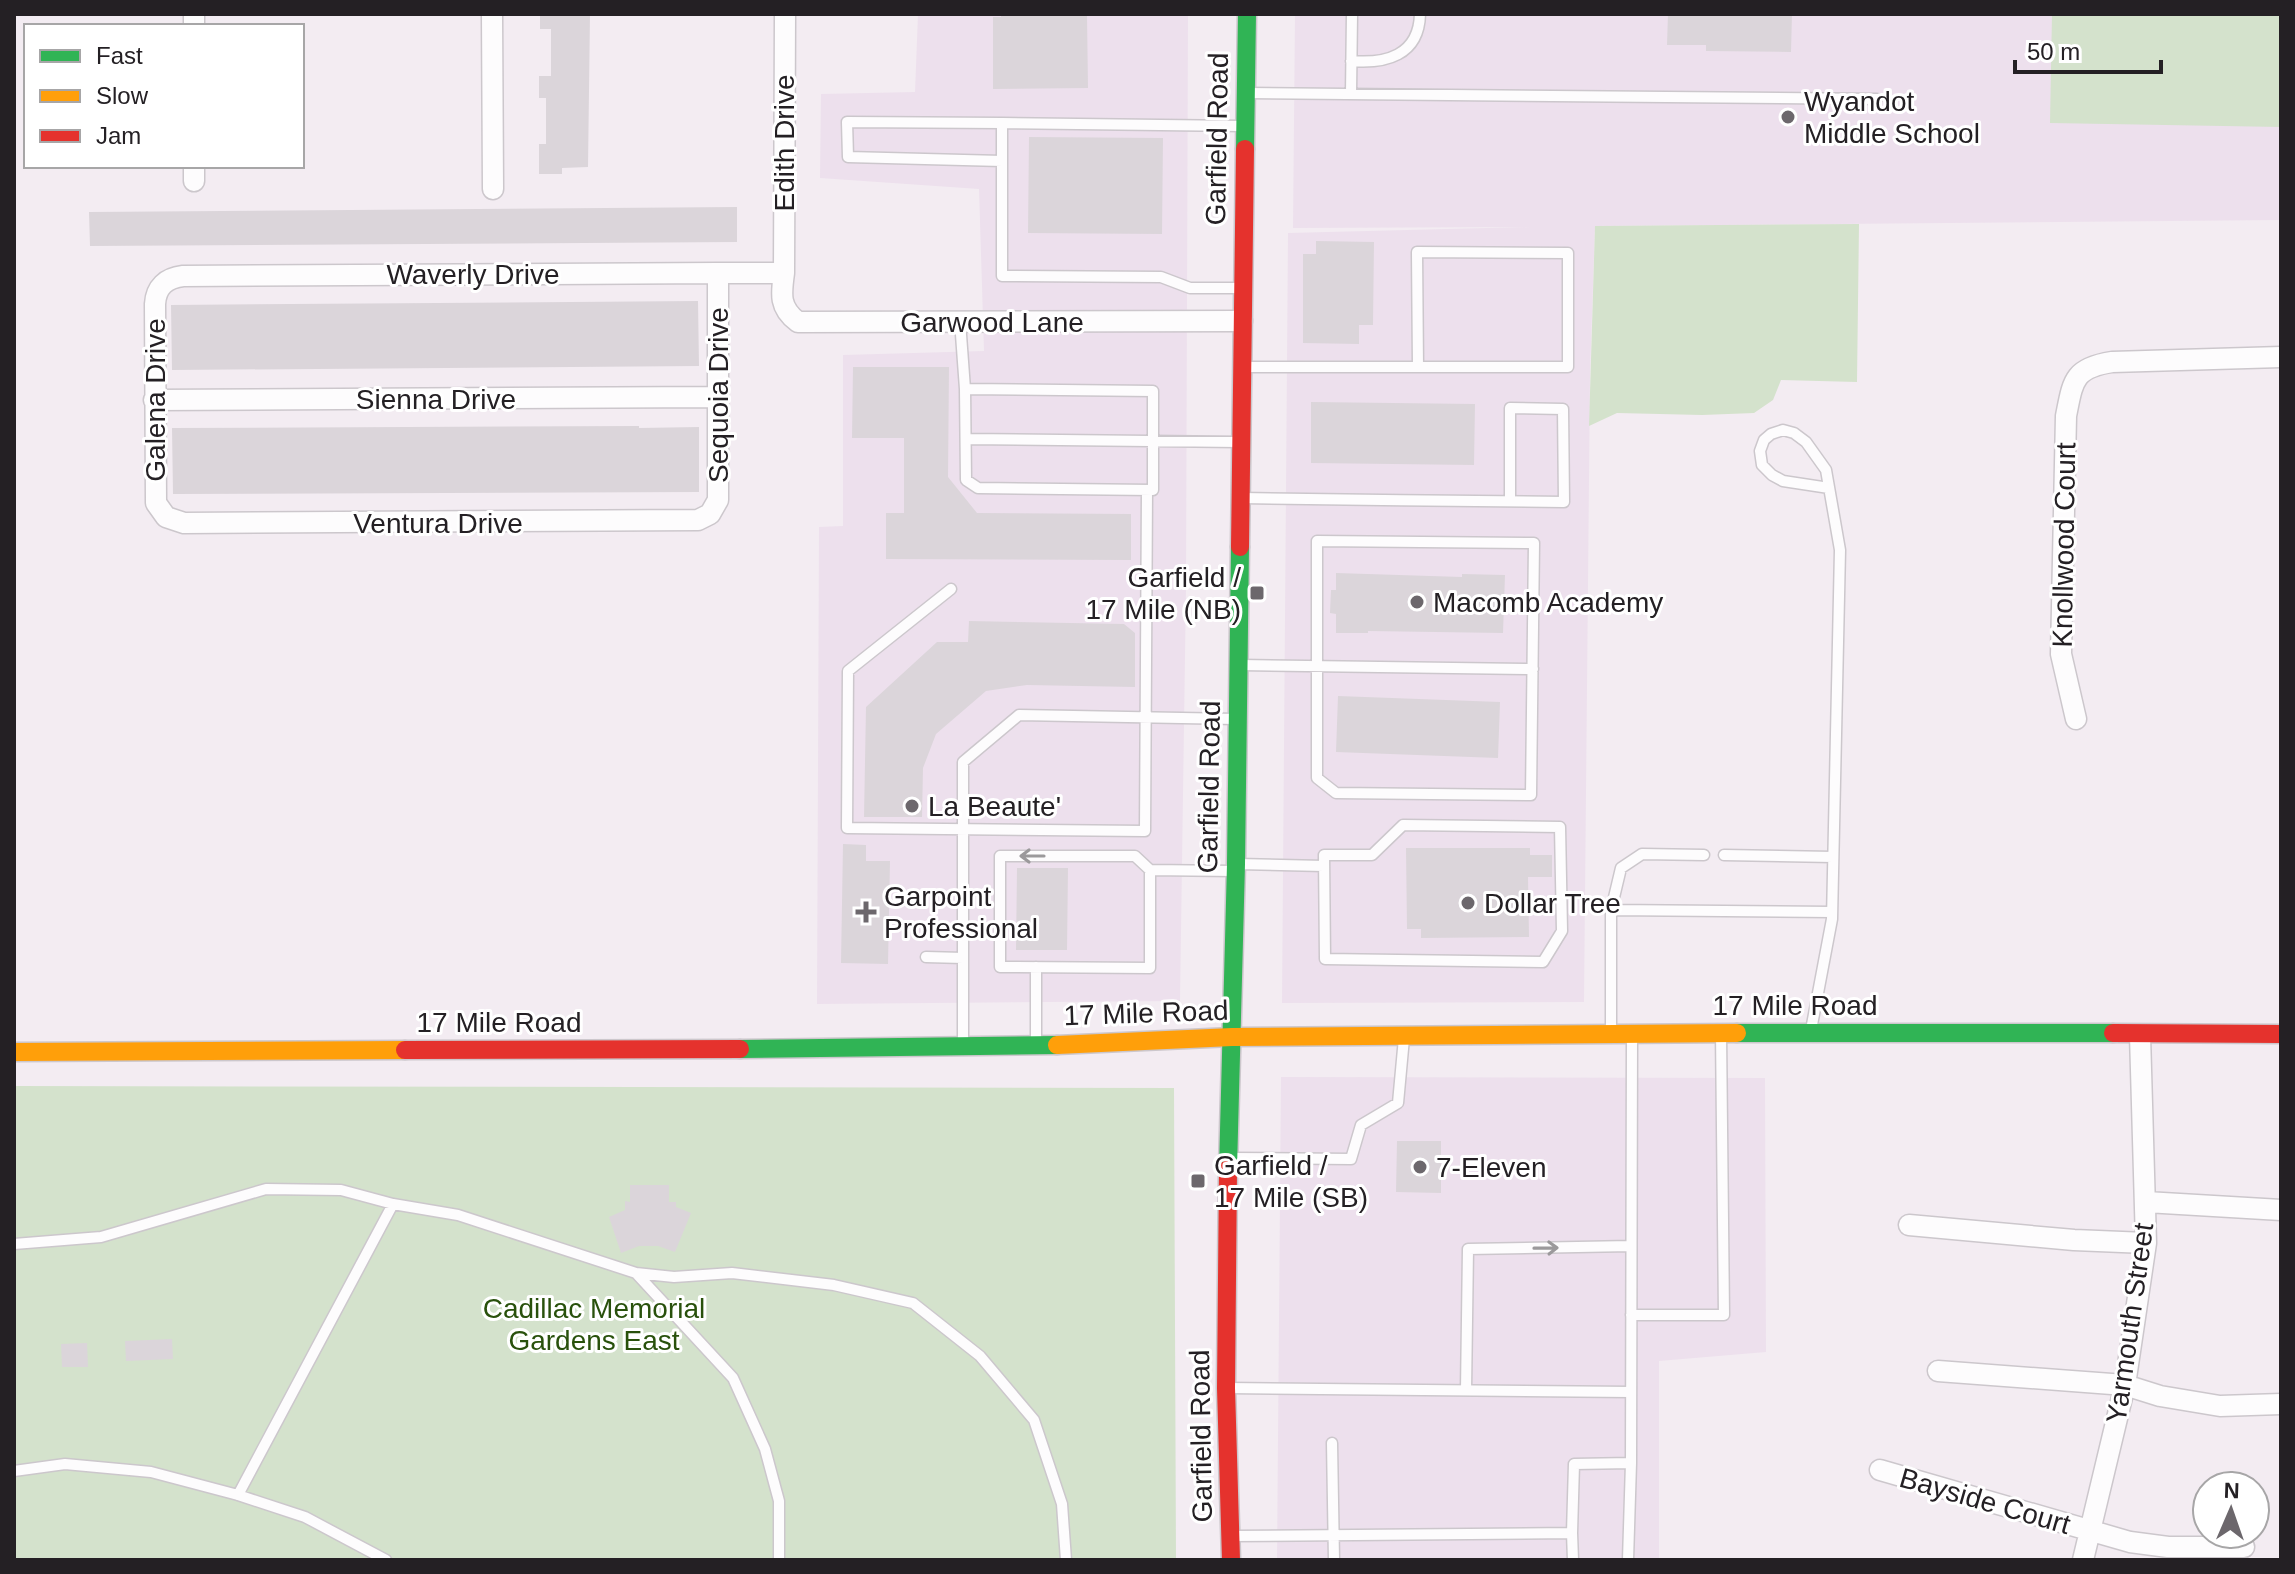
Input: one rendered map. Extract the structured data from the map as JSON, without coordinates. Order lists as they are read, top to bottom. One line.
{"streets":{"street":["Garfield Road","Edith Drive","Waverly Drive","Garwood Lane","Sequoia Drive","Sienna Drive","Galena Drive","Ventura Drive","Knollwood Court","17 Mile Road","Yarmouth Street","Bayside Court"]},"crossings":[["Garfield Road","Garwood Lane"],["Garfield Road","17 Mile Road"],["Edith Drive","Waverly Drive"],["Edith Drive","Garwood Lane"],["Waverly Drive","Garwood Lane"],["Waverly Drive","Sequoia Drive"],["Waverly Drive","Galena Drive"],["Sequoia Drive","Sienna Drive"],["Sequoia Drive","Ventura Drive"],["Sienna Drive","Galena Drive"],["Galena Drive","Ventura Drive"],["17 Mile Road","Yarmouth Street"],["Yarmouth Street","Bayside Court"]],"parks":["Cadillac Memorial Gardens East"],"places":{"other":["Wyandot Middle School","Macomb Academy","La Beaute'","Dollar Tree","7-Eleven"],"transit":["Garfield / 17 Mile (NB)","Garfield / 17 Mile (SB)"],"health":["Garpoint Professional"]},"legend":["Fast","Slow","Jam"],"scale_bar":"50 m","north":"top"}
